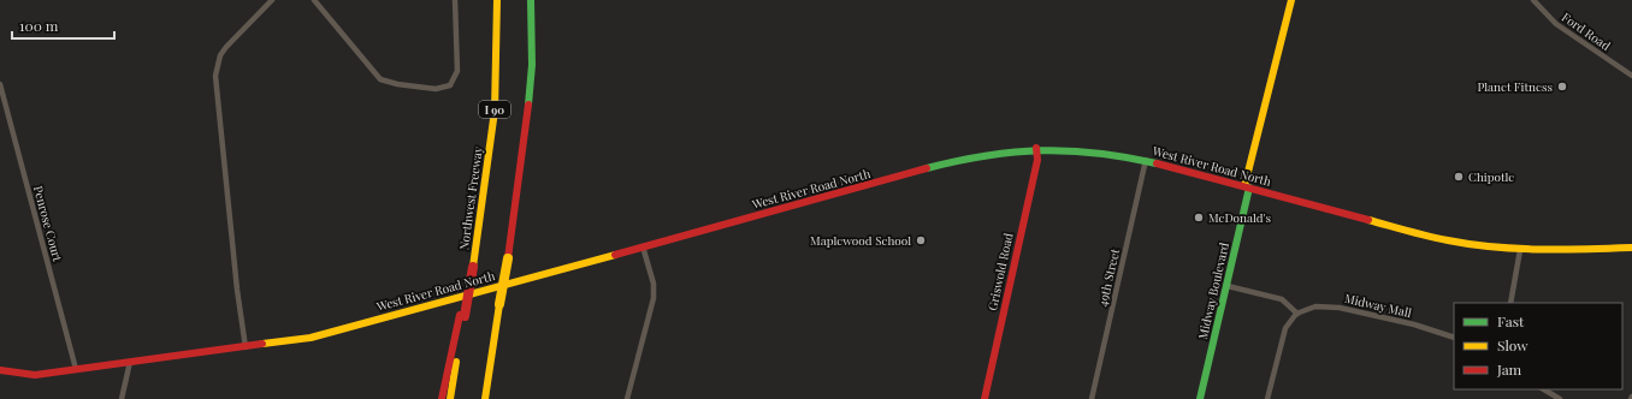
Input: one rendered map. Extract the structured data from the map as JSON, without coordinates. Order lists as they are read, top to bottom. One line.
{"streets":{"main road":["I 90","West River Road North","Northwest Freeway","Griswold Road","Midway Boulevard"],"street":["Ford Road","Penrose Court","49th Street","Midway Mall"]},"crossings":[["West River Road North","Penrose Court"],["West River Road North","Griswold Road"],["West River Road North","49th Street"],["West River Road North","Midway Boulevard"]],"places":["Planet Fitness","Chipotle","McDonald's","Maplewood School"],"legend":["Fast","Slow","Jam"],"scale_bar":"100 m"}
